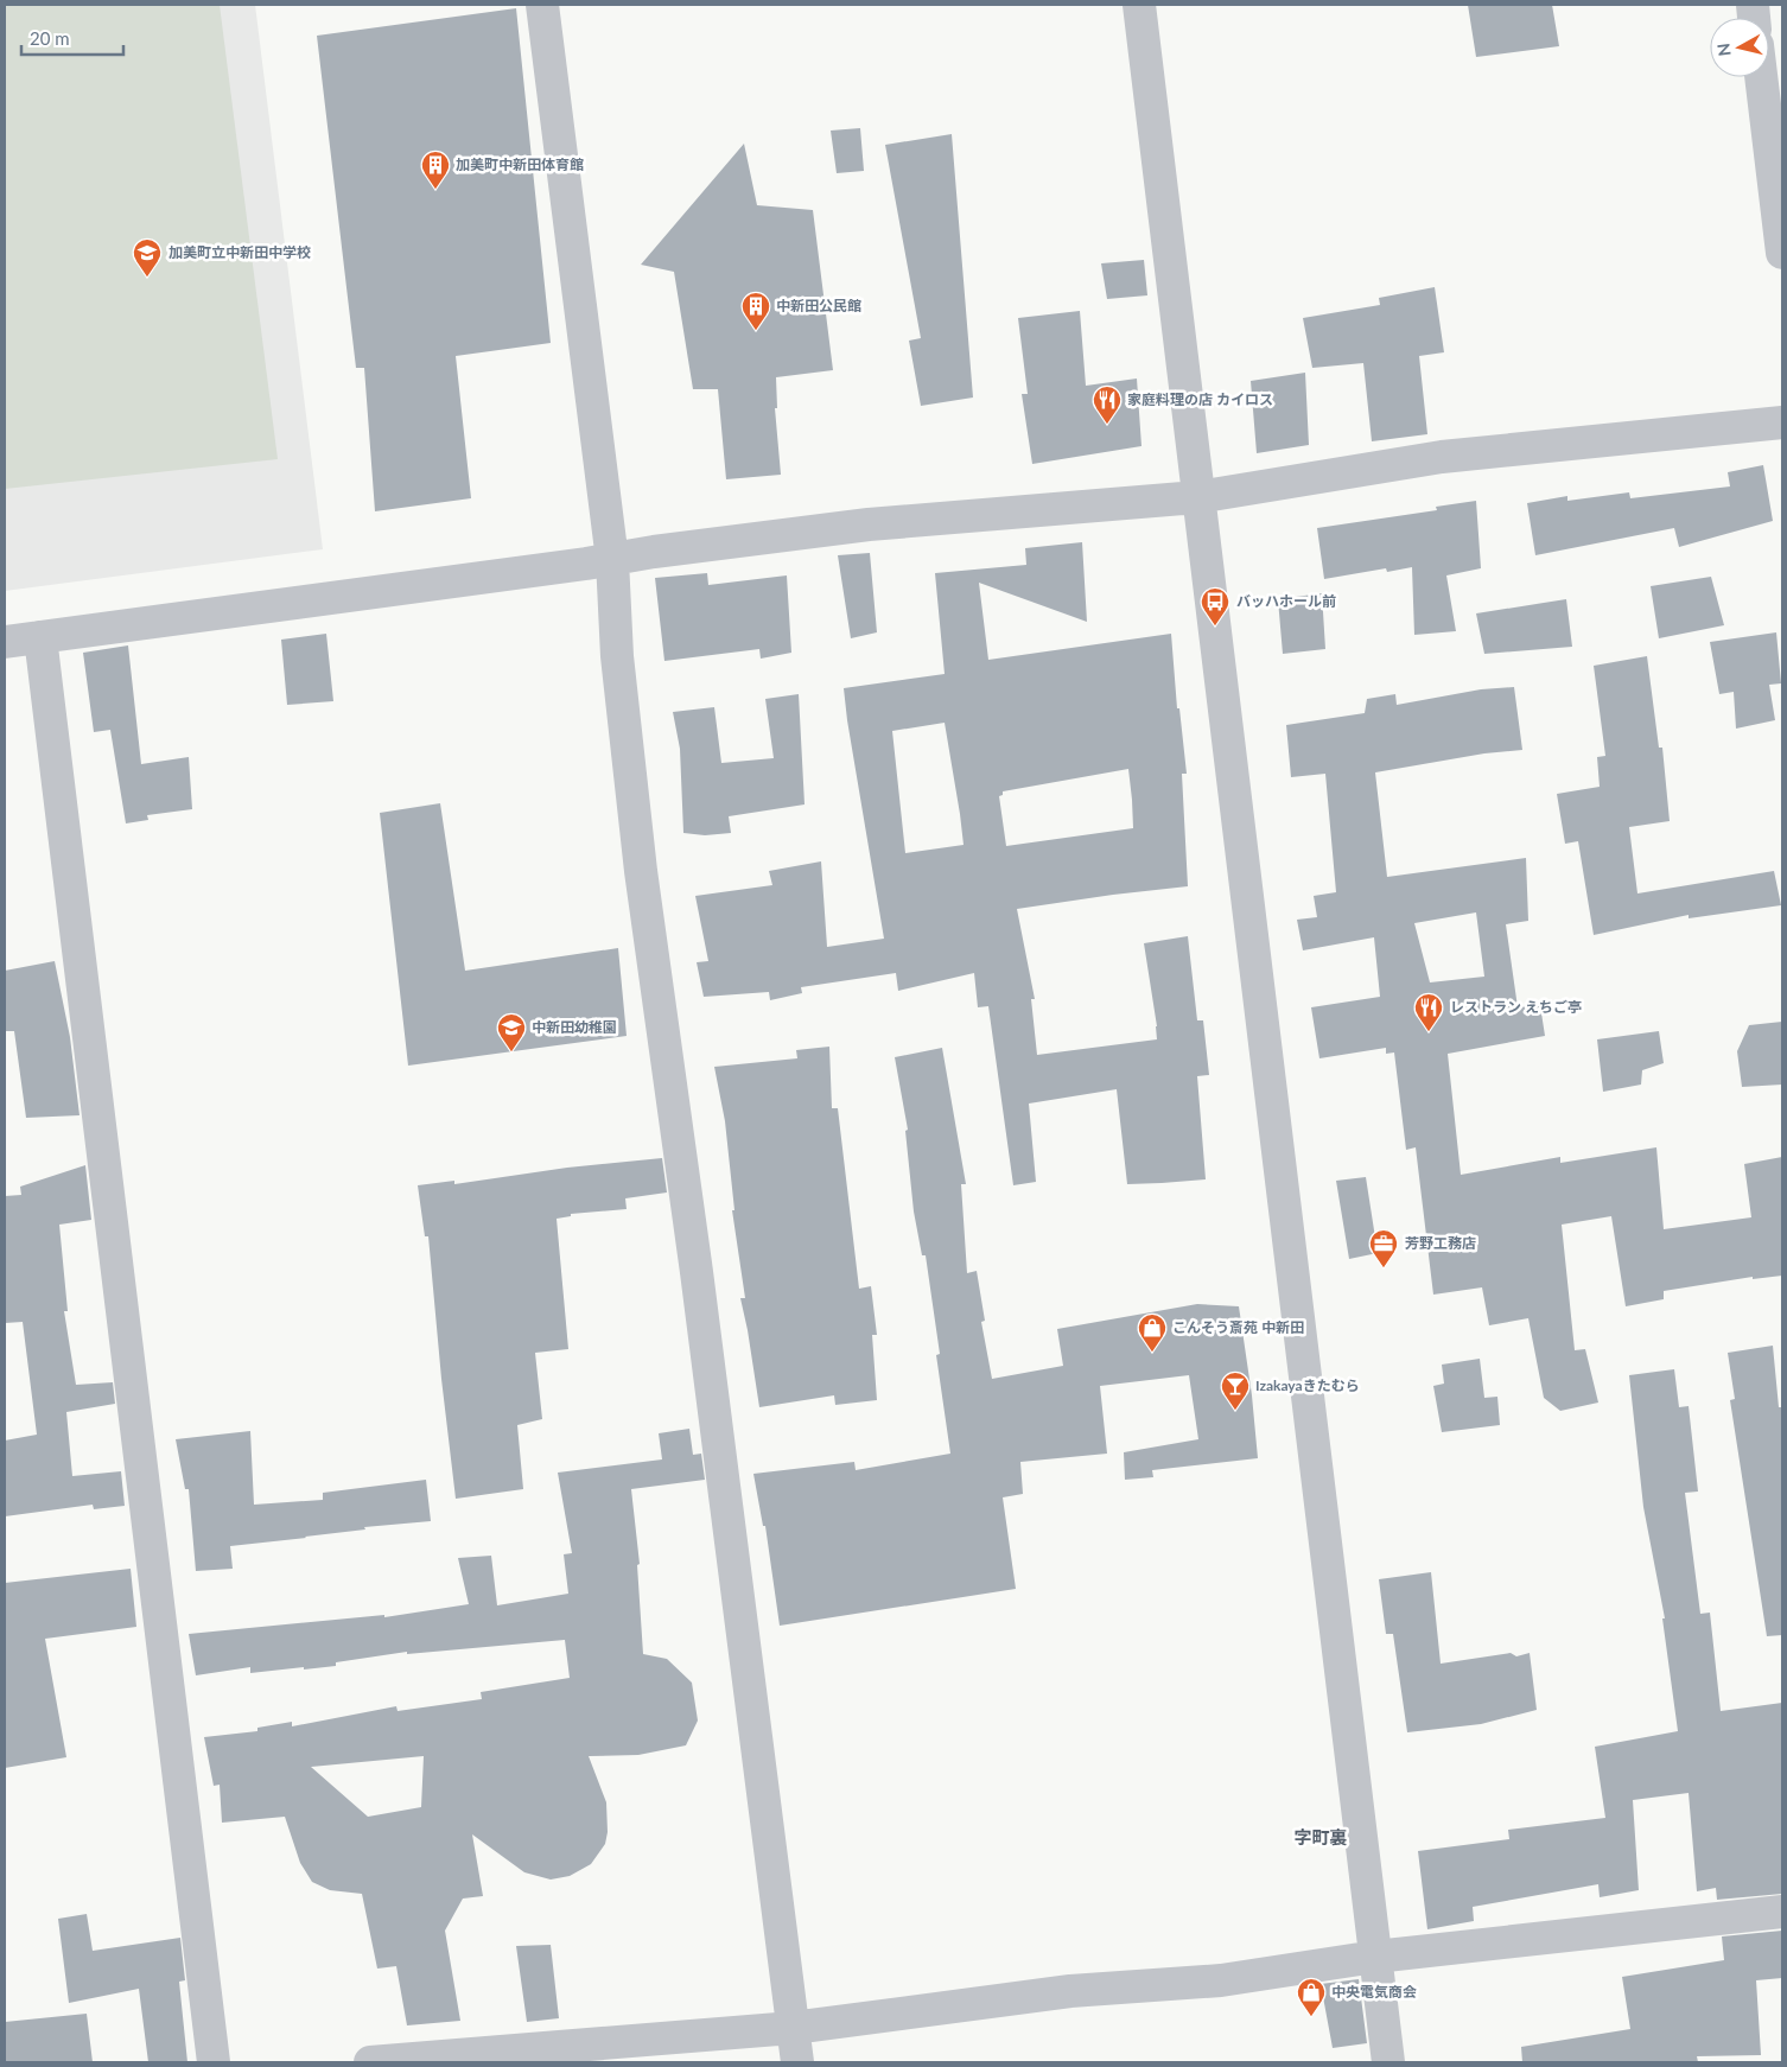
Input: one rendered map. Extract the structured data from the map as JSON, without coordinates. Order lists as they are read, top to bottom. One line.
{"districts":["字町裏"],"places":{"building":["加美町中新田体育館","中新田公民館"],"school or university":["加美町立中新田中学校","中新田幼稚園"],"restaurant":["家庭料理の店 カイロス","レストラン えちご亭"],"bus stop":["バッハホール前"],"office":["芳野工務店"],"shop":["こんそう斎苑 中新田","中央電気商会"],"bar":["Izakayaきたむら"]},"scale_bar":"20 m","north":"left"}
